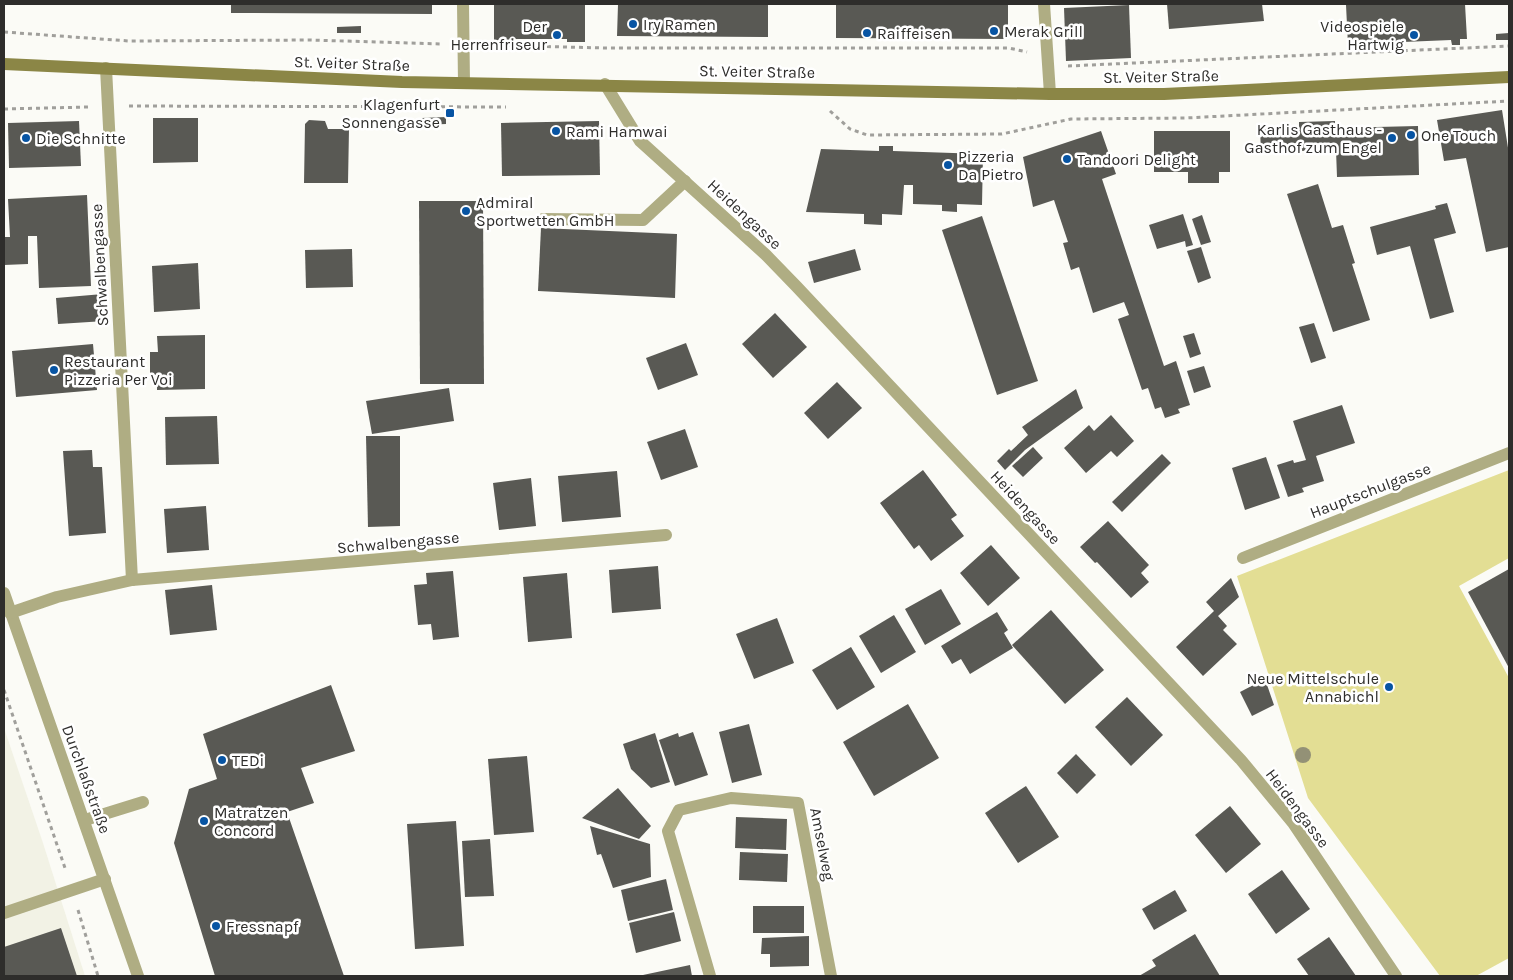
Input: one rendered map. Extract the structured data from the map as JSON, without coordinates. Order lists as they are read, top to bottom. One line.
{"streets":{"main road":["St. Veiter Straße"],"street":["Heidengasse","Schwalbengasse","Hauptschulgasse","Durchlaßstraße","Amselweg"]},"crossings":[["St. Veiter Straße","Heidengasse"],["St. Veiter Straße","Schwalbengasse"],["Schwalbengasse","Durchlaßstraße"]],"places":{"other":["Iry Ramen","Merak Grill","Raiffeisen","Der Herrenfriseur","Videospiele Hartwig","Rami Hamwai","One Touch","Die Schnitte","Karlis Gasthaus - Gasthof zum Engel","Tandoori Delight","Pizzeria Da Pietro","Admiral Sportwetten GmbH","Restaurant Pizzeria Per Voi","Neue Mittelschule Annabichl","TEDi","Matratzen Concord","Fressnapf"],"transit":["Klagenfurt Sonnengasse"]}}
